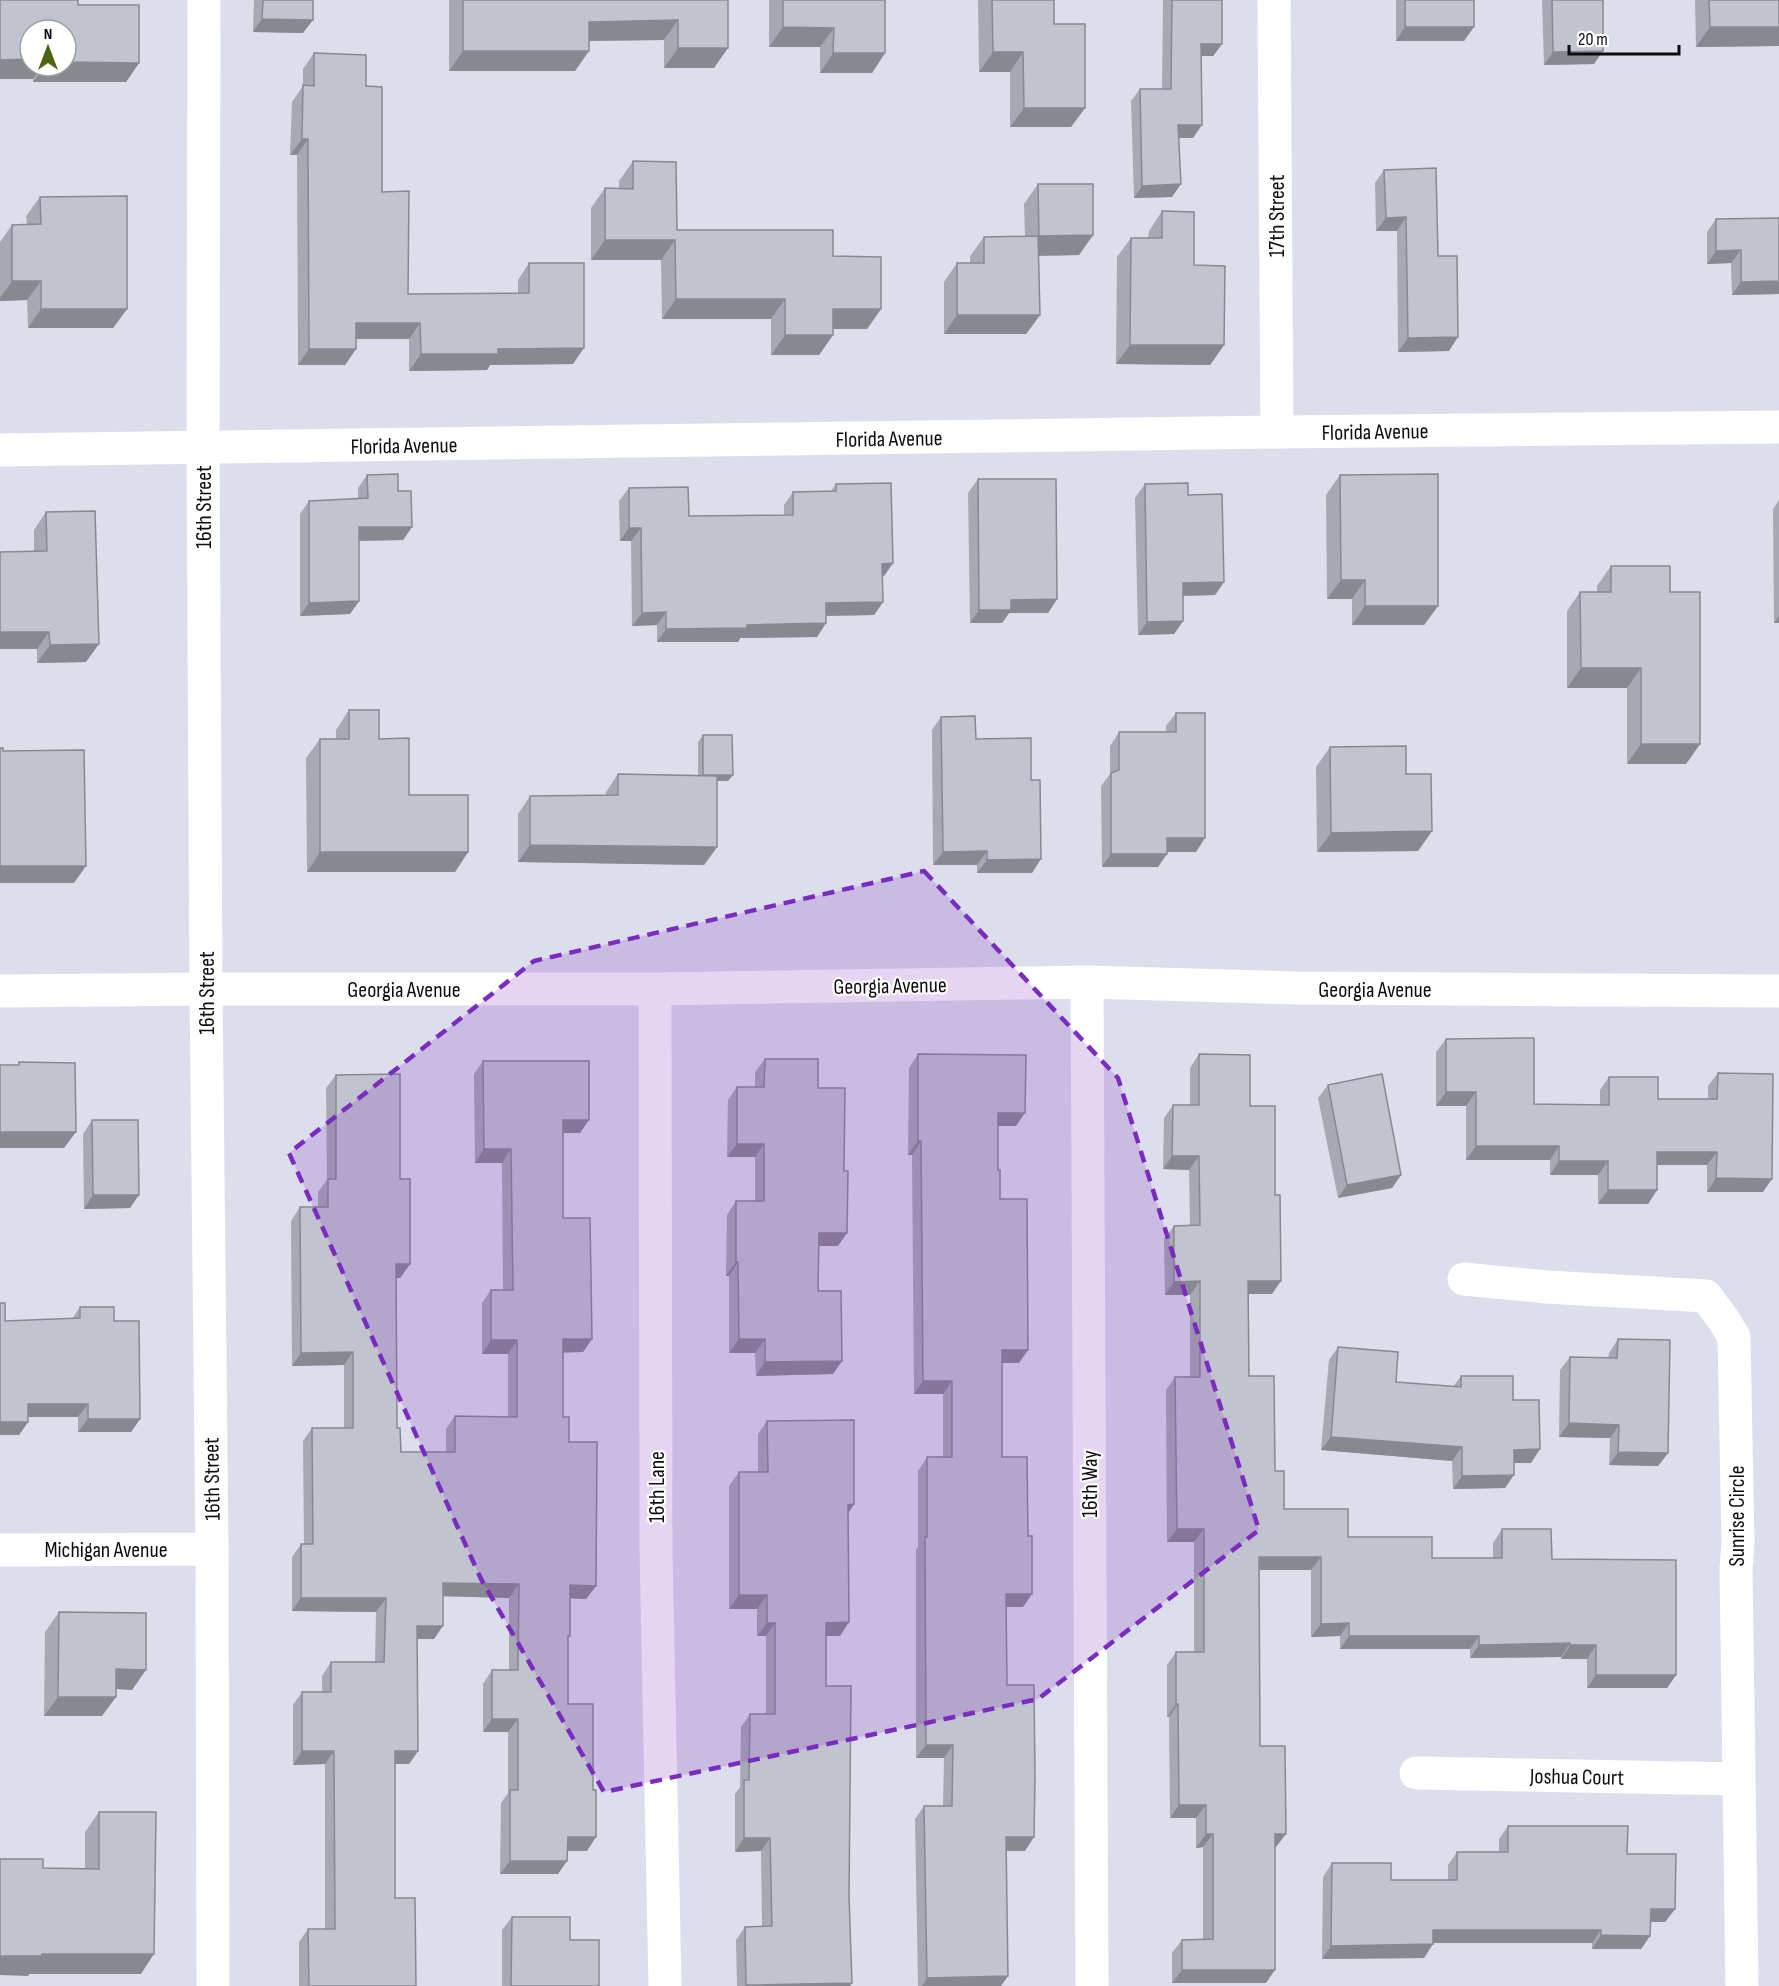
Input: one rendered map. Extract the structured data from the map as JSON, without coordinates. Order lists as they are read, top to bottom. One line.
{"streets":{"street":["17th Street","Florida Avenue","16th Street","Georgia Avenue","16th Way","16th Lane","Sunrise Circle","Michigan Avenue","Joshua Court"]},"crossings":[["17th Street","Florida Avenue"],["Florida Avenue","16th Street"],["16th Street","Georgia Avenue"],["16th Street","Michigan Avenue"],["Georgia Avenue","16th Way"],["Georgia Avenue","16th Lane"],["Sunrise Circle","Joshua Court"]],"scale_bar":"20 m","north":"top"}
